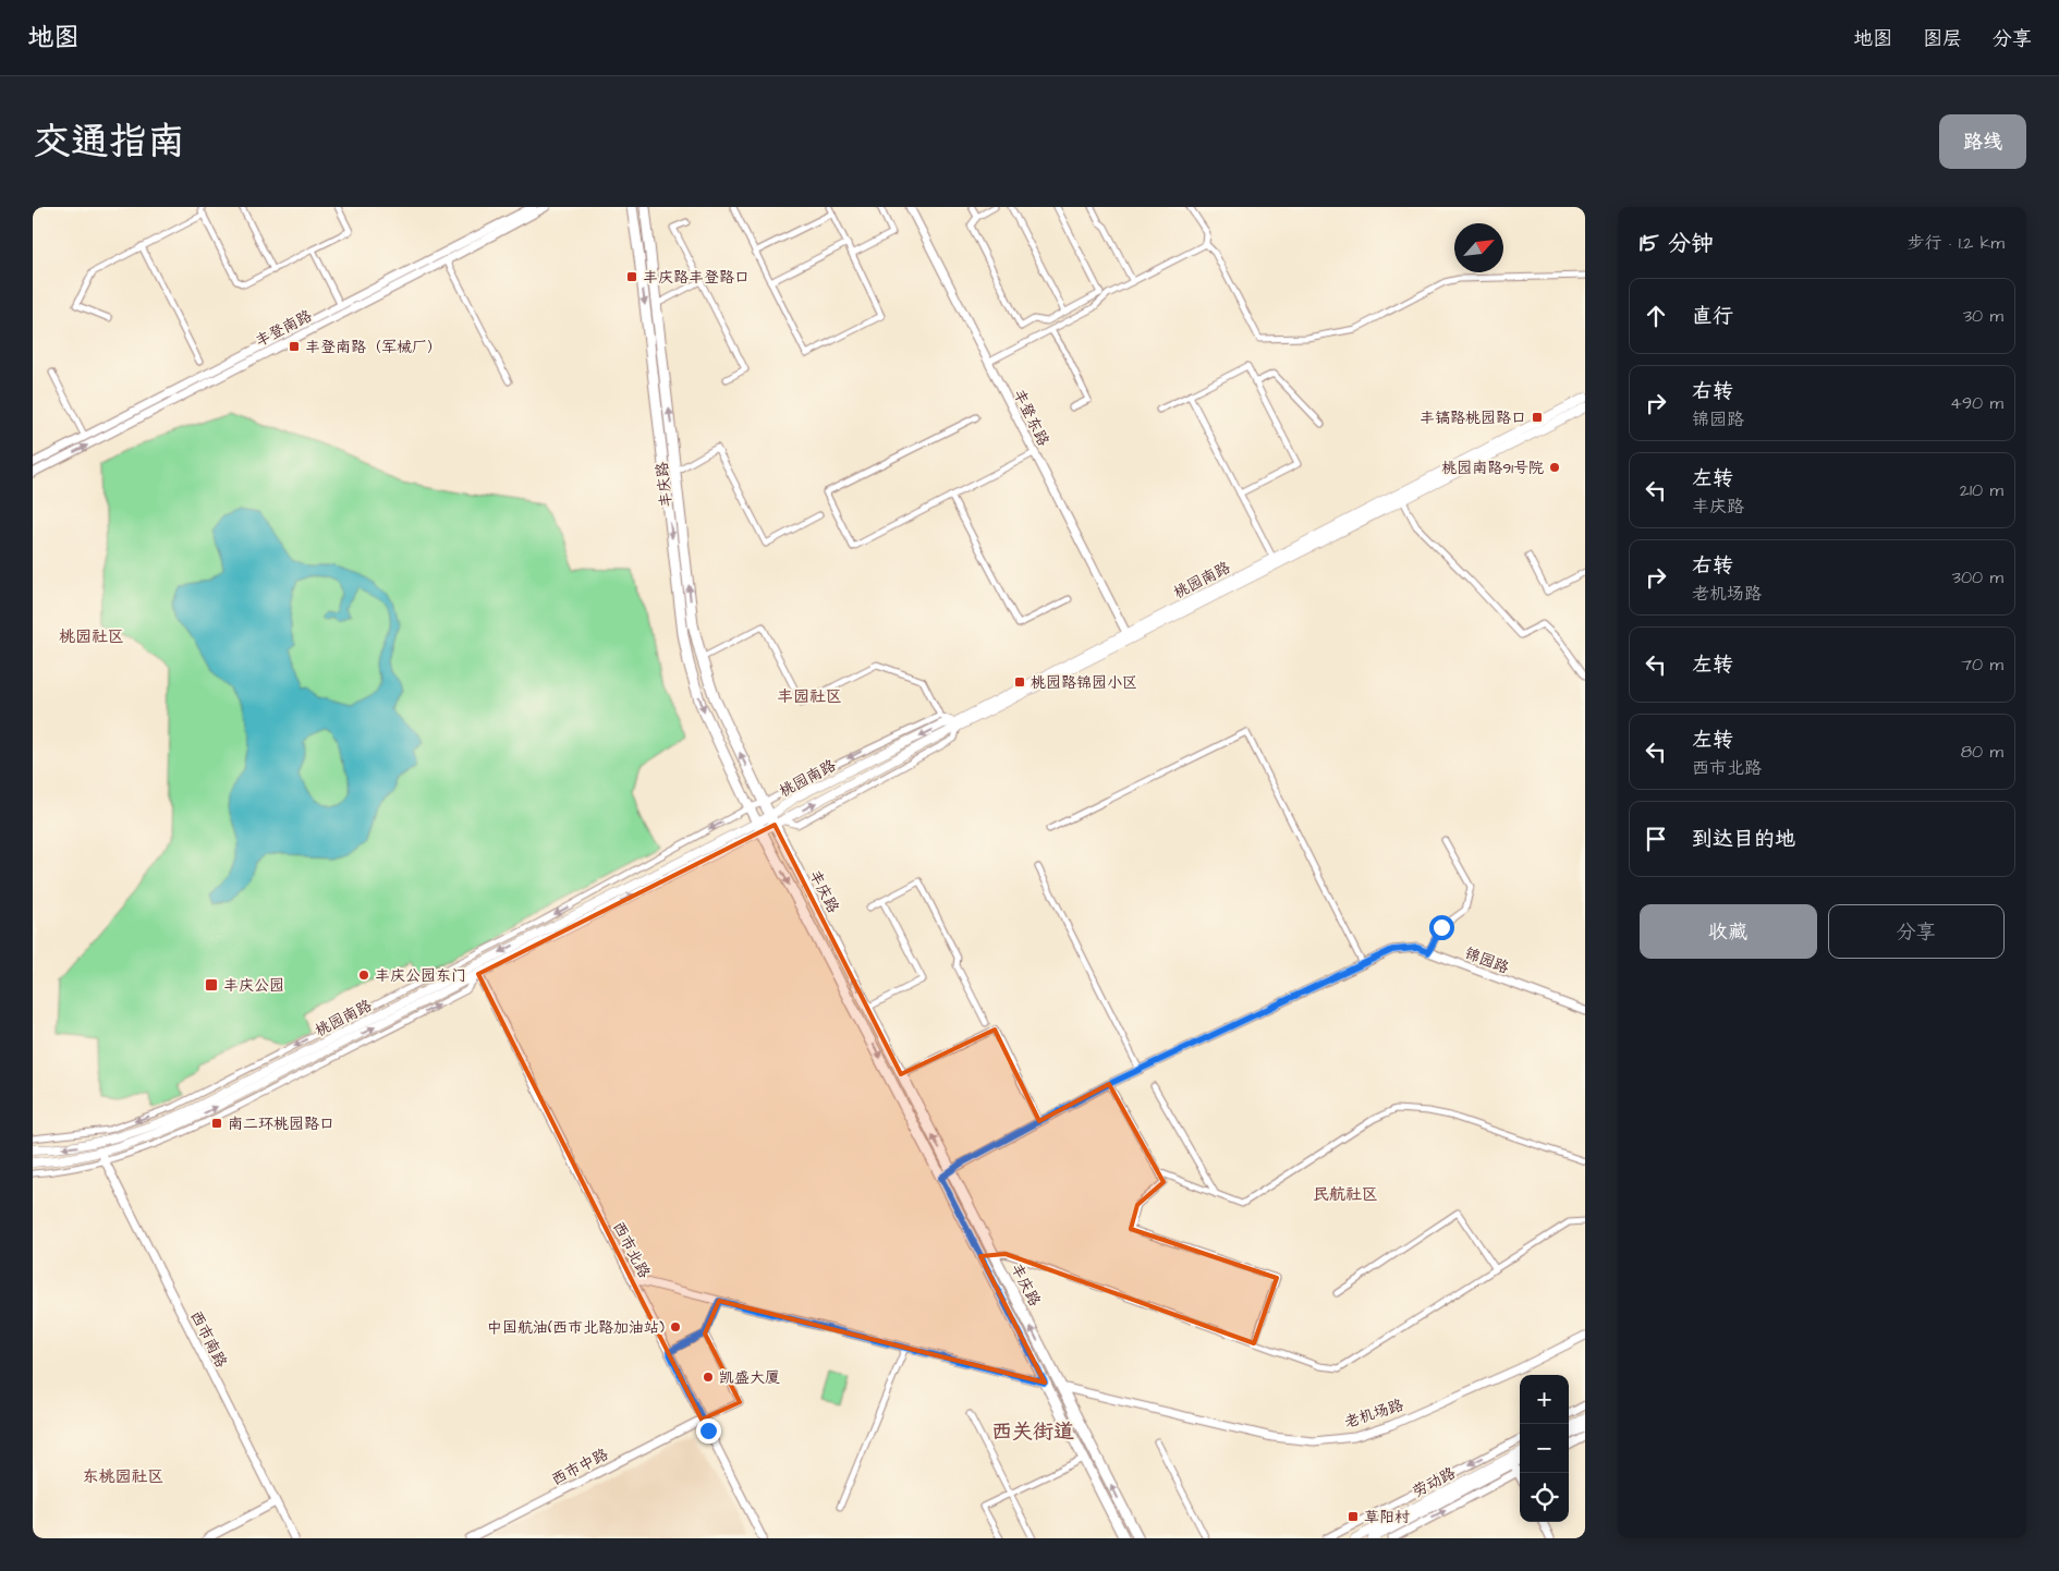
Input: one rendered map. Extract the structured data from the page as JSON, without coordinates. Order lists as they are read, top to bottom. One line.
{"streets":{"main road":["丰庆路","桃园南路","劳动路"],"street":["丰登南路","丰登东路","锦园路","西市北路","西市南路","老机场路","西市中路"]},"crossings":[["丰登东路","桃园南路"],["丰庆路","桃园南路"],["丰庆路","锦园路"],["丰庆路","老机场路"],["桃园南路","西市北路"],["桃园南路","西市南路"],["西市北路","西市中路"]],"districts":["桃园社区","丰园社区","民航社区","西关街道","东桃园社区"],"places":{"transit":["丰庆路丰登路口","丰登南路（军械厂）","丰镐路桃园路口","桃园路锦园小区","丰庆公园","南二环桃园路口","草阳村"],"other":["桃园南路91号院","丰庆公园东门","中国航油(西市北路加油站)","凯盛大厦"]},"north":"top right","page":{"header":"地图","nav":["地图","图层","分享"],"title":"交通指南","buttons":["路线",["收藏","分享"]],"heading":["15 分钟","步行 · 1.2 km"],"list":[["直行","30 m"],["右转","锦园路","490 m"],["左转","丰庆路","210 m"],["右转","老机场路","300 m"],["左转","70 m"],["左转","西市北路","80 m"],"到达目的地"],"map_buttons":["+","−"]}}
